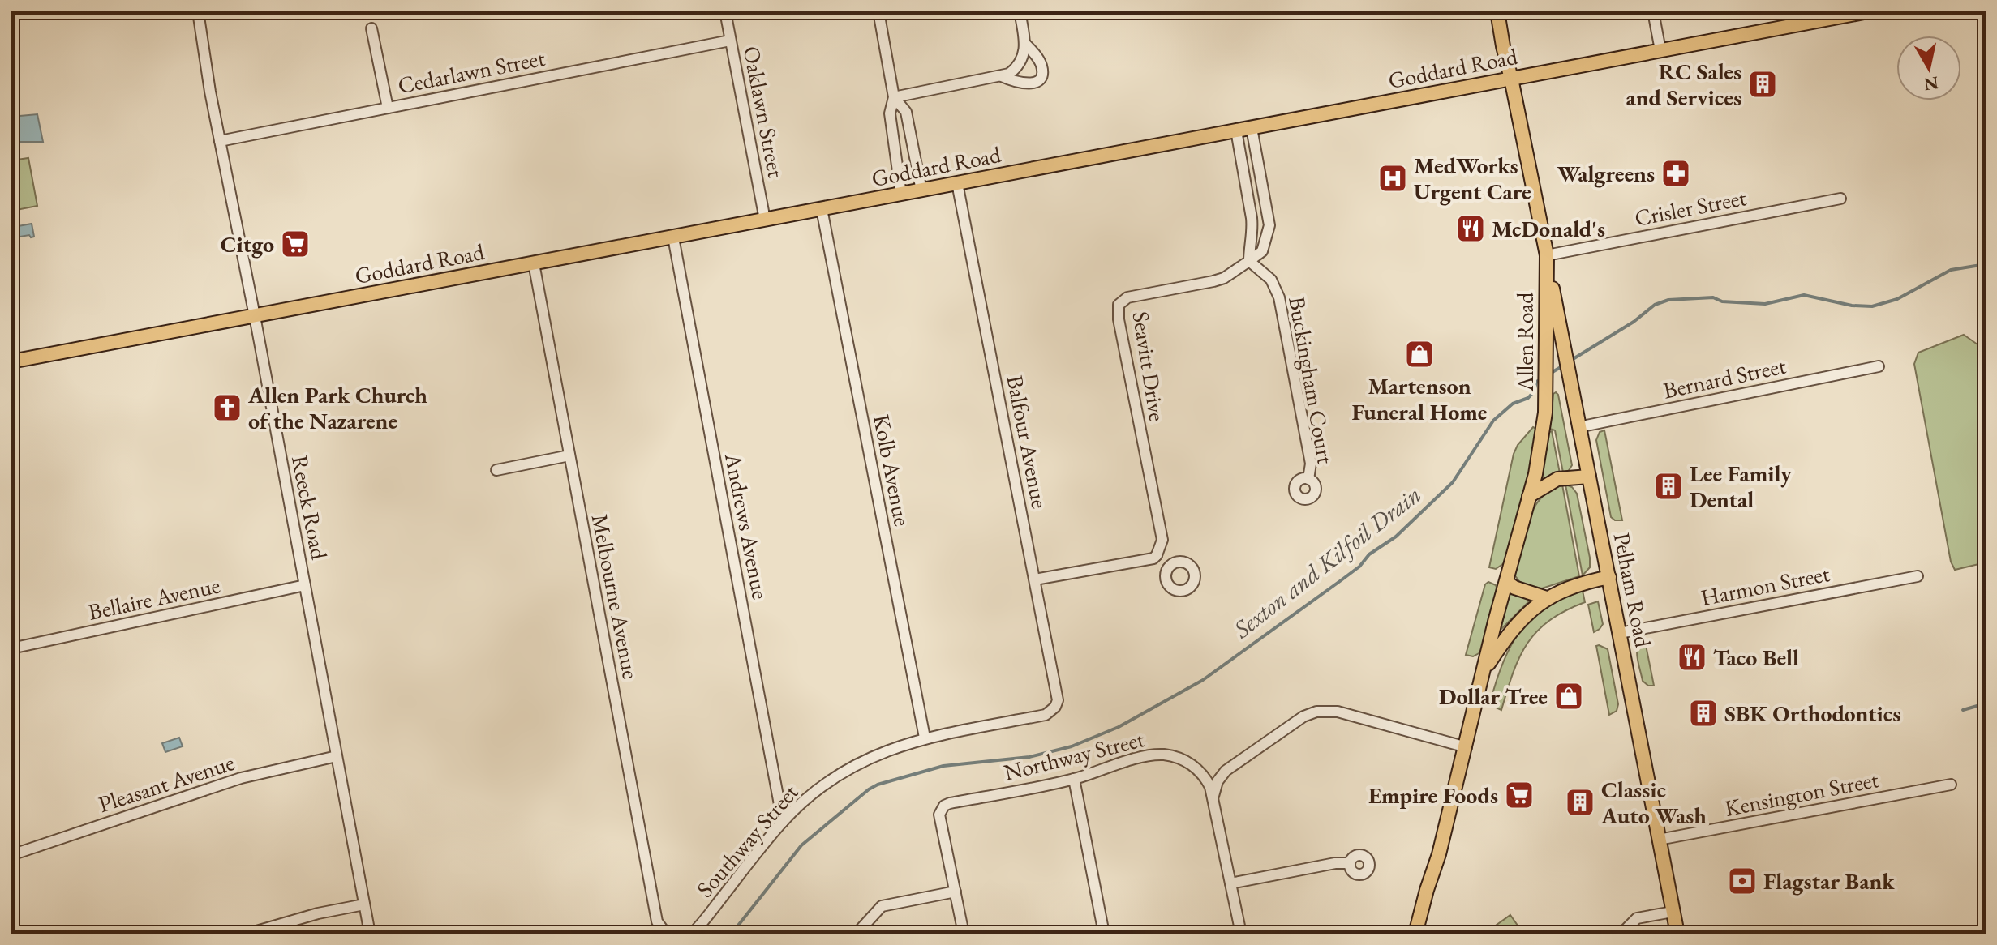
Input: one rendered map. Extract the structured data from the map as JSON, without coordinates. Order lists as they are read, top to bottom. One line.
{"streets":{"main road":["Goddard Road","Allen Road","Pelham Road"],"street":["Cedarlawn Street","Oaklawn Street","Crisler Street","Seavitt Drive","Bernard Street","Buckingham Court","Balfour Avenue","Kolb Avenue","Reeck Road","Andrews Avenue","Harmon Street","Melbourne Avenue","Bellaire Avenue","Northway Street","Pleasant Avenue","Kensington Street","Southway Street"]},"crossings":[["Goddard Road","Oaklawn Street"],["Goddard Road","Allen Road"],["Goddard Road","Balfour Avenue"],["Goddard Road","Kolb Avenue"],["Goddard Road","Reeck Road"],["Goddard Road","Andrews Avenue"],["Goddard Road","Melbourne Avenue"],["Cedarlawn Street","Oaklawn Street"],["Cedarlawn Street","Reeck Road"],["Crisler Street","Allen Road"],["Crisler Street","Pelham Road"],["Allen Road","Pelham Road"],["Seavitt Drive","Buckingham Court"],["Bernard Street","Pelham Road"],["Balfour Avenue","Southway Street"],["Kolb Avenue","Southway Street"],["Reeck Road","Bellaire Avenue"],["Reeck Road","Pleasant Avenue"],["Andrews Avenue","Southway Street"],["Harmon Street","Pelham Road"],["Pelham Road","Kensington Street"]],"water":["Sexton and Kilfoil Drain"],"places":{"building":["RC Sales and Services","Lee Family Dental","SBK Orthodontics","Classic Auto Wash"],"pharmacy":["Walgreens"],"hospital":["MedWorks Urgent Care"],"restaurant":["McDonald's","Taco Bell"],"supermarket":["Citgo","Empire Foods"],"shop":["Martenson Funeral Home","Dollar Tree"],"church":["Allen Park Church of the Nazarene"],"bank":["Flagstar Bank"]},"north":"bottom"}
